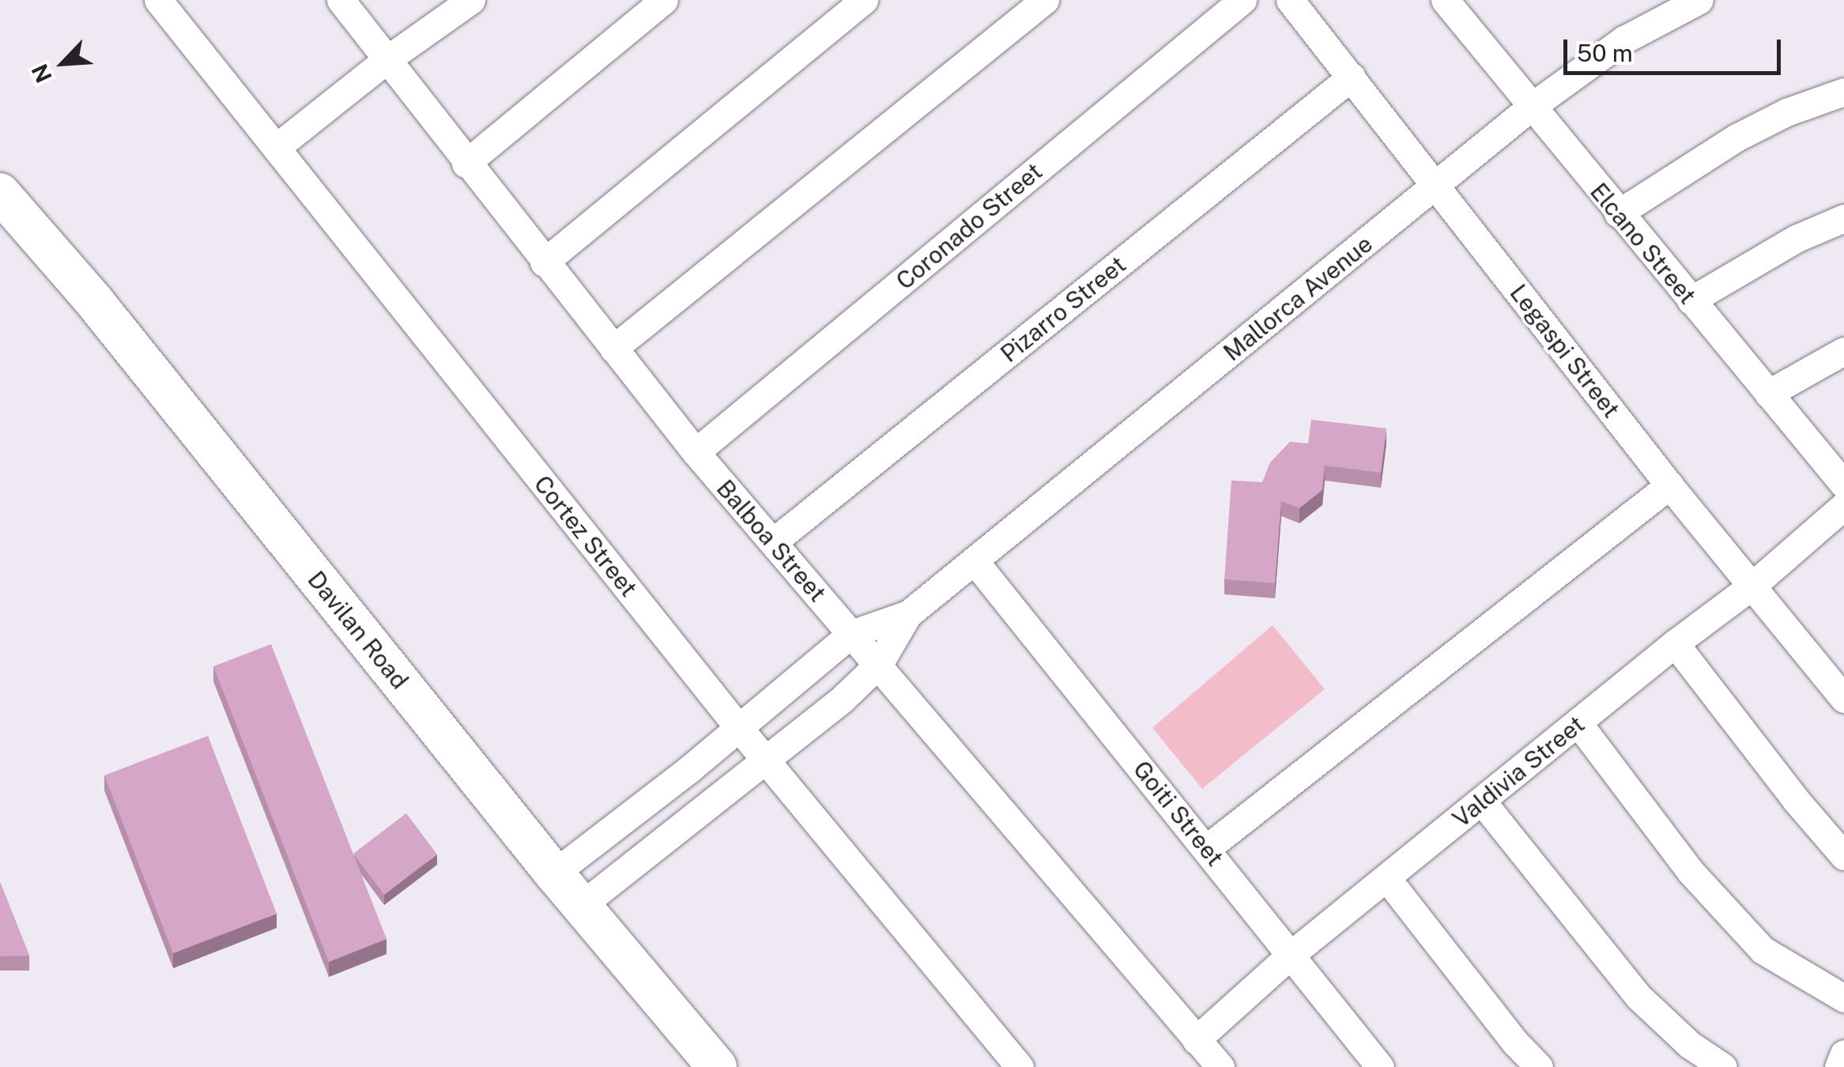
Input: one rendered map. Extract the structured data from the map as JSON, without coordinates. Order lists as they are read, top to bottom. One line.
{"streets":{"main road":["Davilan Road"],"street":["Coronado Street","Elcano Street","Mallorca Avenue","Pizarro Street","Legaspi Street","Cortez Street","Balboa Street","Valdivia Street","Goiti Street"]},"crossings":[["Coronado Street","Balboa Street"],["Elcano Street","Mallorca Avenue"],["Mallorca Avenue","Legaspi Street"],["Mallorca Avenue","Cortez Street"],["Mallorca Avenue","Balboa Street"],["Mallorca Avenue","Davilan Road"],["Mallorca Avenue","Goiti Street"],["Pizarro Street","Legaspi Street"],["Pizarro Street","Balboa Street"],["Legaspi Street","Valdivia Street"],["Balboa Street","Valdivia Street"],["Valdivia Street","Goiti Street"]],"scale_bar":"50 m","north":"bottom left"}
